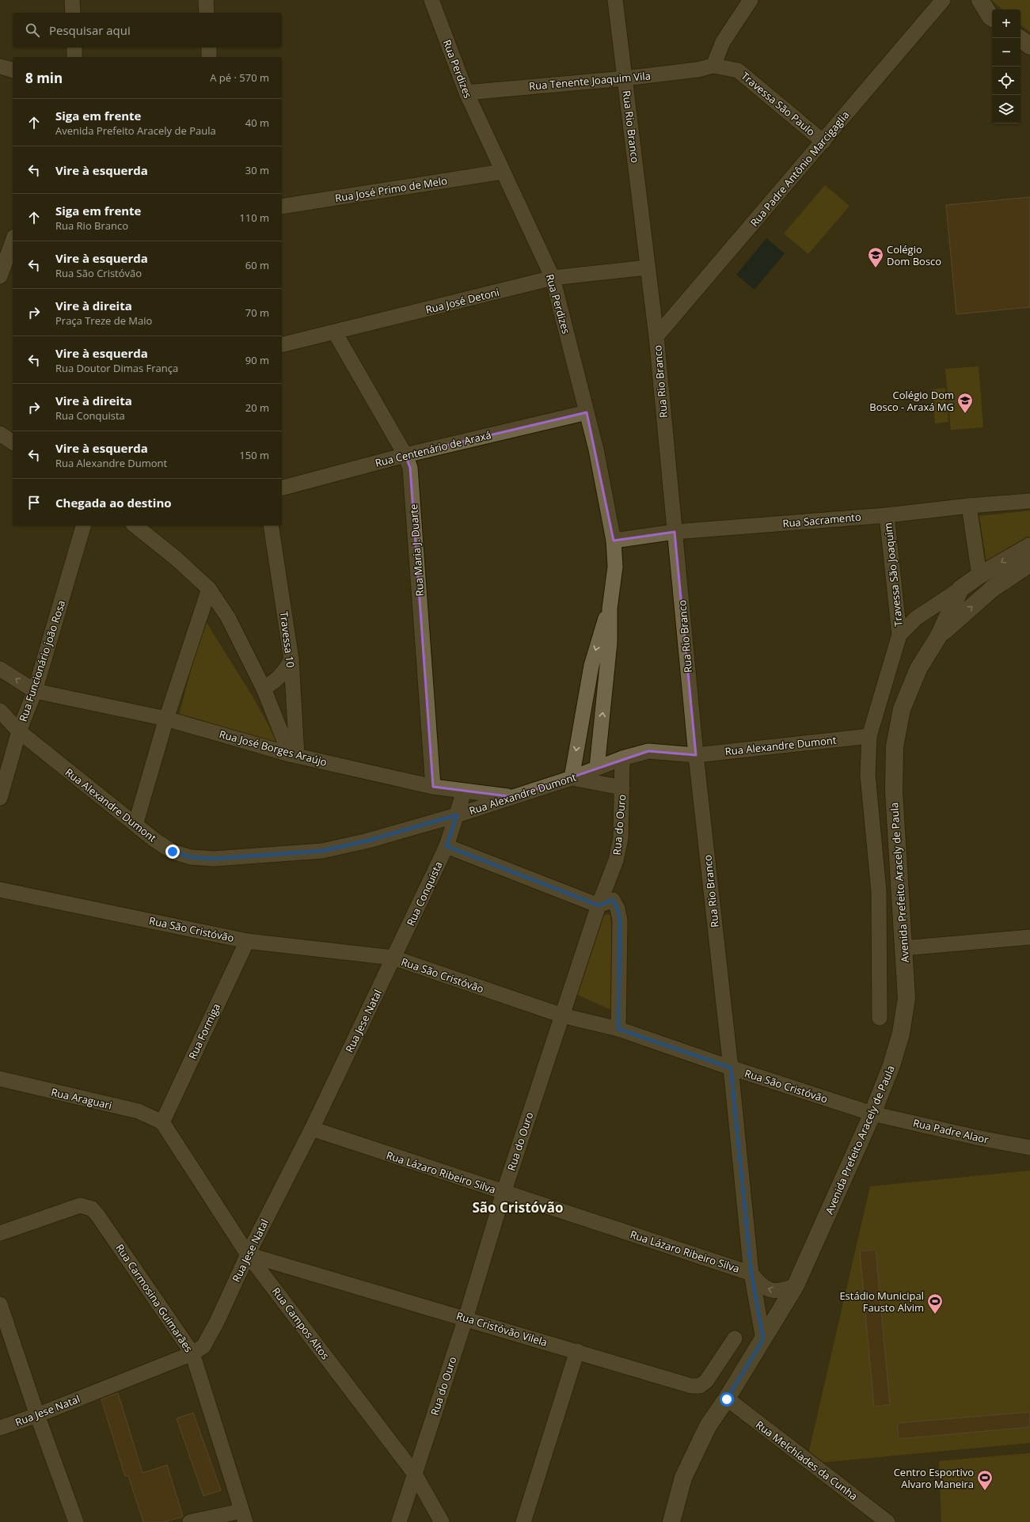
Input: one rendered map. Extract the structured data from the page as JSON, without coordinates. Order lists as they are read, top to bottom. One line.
{"streets":{"main road":["Avenida Prefeito Aracely de Paula"],"street":["Rua Perdizes","Rua Tenente Joaquim Vila","Travessa São Paulo","Rua Rio Branco","Rua Padre Antônio Marcigaglia","Rua José Primo de Melo","Rua José Detoni","Rua Centenário de Araxá","Rua Sacramento","Rua Maria J. Duarte","Travessa São Joaquim","Travessa 10","Rua Funcionário joão Rosa","Rua Alexandre Dumont","Rua José Borges Araújo","Rua do Ouro","Rua Conquista","Rua São Cristóvão","Rua Jese Natal","Rua Formiga","Rua Araguari","Rua Padre Alaor","Rua Lázaro Ribeiro Silva","Rua Carmosina Guimarães","Rua Campos Altos","Rua Cristóvão Vilela","Rua Melchíades da Cunha"]},"crossings":[["Rua Perdizes","Rua Tenente Joaquim Vila"],["Rua Perdizes","Rua José Primo de Melo"],["Rua Perdizes","Rua José Detoni"],["Rua Perdizes","Rua Centenário de Araxá"],["Rua Perdizes","Rua Sacramento"],["Rua Tenente Joaquim Vila","Travessa São Paulo"],["Rua Tenente Joaquim Vila","Rua Rio Branco"],["Travessa São Paulo","Rua Padre Antônio Marcigaglia"],["Rua Rio Branco","Rua Padre Antônio Marcigaglia"],["Rua Rio Branco","Rua José Detoni"],["Rua Rio Branco","Rua Sacramento"],["Rua Rio Branco","Rua Alexandre Dumont"],["Rua Rio Branco","Avenida Prefeito Aracely de Paula"],["Rua Rio Branco","Rua São Cristóvão"],["Rua Rio Branco","Rua Lázaro Ribeiro Silva"],["Rua José Detoni","Rua Maria J. Duarte"],["Rua Centenário de Araxá","Rua Maria J. Duarte"],["Rua Sacramento","Travessa São Joaquim"],["Rua Maria J. Duarte","Rua José Borges Araújo"],["Travessa São Joaquim","Avenida Prefeito Aracely de Paula"],["Travessa 10","Rua José Borges Araújo"],["Rua Funcionário joão Rosa","Rua Alexandre Dumont"],["Rua Funcionário joão Rosa","Rua José Borges Araújo"],["Rua Alexandre Dumont","Rua José Borges Araújo"],["Rua Alexandre Dumont","Rua do Ouro"],["Rua Alexandre Dumont","Avenida Prefeito Aracely de Paula"],["Rua Alexandre Dumont","Rua Conquista"],["Rua José Borges Araújo","Rua Conquista"],["Rua do Ouro","Rua São Cristóvão"],["Rua do Ouro","Rua Lázaro Ribeiro Silva"],["Rua do Ouro","Rua Campos Altos"],["Rua do Ouro","Rua Cristóvão Vilela"],["Avenida Prefeito Aracely de Paula","Rua São Cristóvão"],["Avenida Prefeito Aracely de Paula","Rua Padre Alaor"],["Avenida Prefeito Aracely de Paula","Rua Melchíades da Cunha"],["Rua Conquista","Rua São Cristóvão"],["Rua Conquista","Rua Jese Natal"],["Rua São Cristóvão","Rua Jese Natal"],["Rua São Cristóvão","Rua Formiga"],["Rua São Cristóvão","Rua Padre Alaor"],["Rua Jese Natal","Rua Lázaro Ribeiro Silva"],["Rua Jese Natal","Rua Carmosina Guimarães"],["Rua Jese Natal","Rua Campos Altos"],["Rua Jese Natal","Rua Cristóvão Vilela"],["Rua Formiga","Rua Araguari"],["Rua Formiga","Rua Campos Altos"],["Rua Araguari","Rua Campos Altos"],["Rua Campos Altos","Rua Cristóvão Vilela"]],"districts":["São Cristóvão"],"places":{"school or university":["Colégio Dom Bosco","Colégio Dom Bosco - Araxá MG"],"sports":["Estádio Municipal Fausto Alvim","Centro Esportivo Alvaro Maneira"]},"page":{"map_buttons":["+","−"],"search":"Pesquisar aqui","heading":["8 min","A pé · 570 m"],"list":[["Siga em frente","Avenida Prefeito Aracely de Paula","40 m"],["Vire à esquerda","30 m"],["Siga em frente","Rua Rio Branco","110 m"],["Vire à esquerda","Rua São Cristóvão","60 m"],["Vire à direita","Praça Treze de Maio","70 m"],["Vire à esquerda","Rua Doutor Dimas França","90 m"],["Vire à direita","Rua Conquista","20 m"],["Vire à esquerda","Rua Alexandre Dumont","150 m"],"Chegada ao destino"]}}
